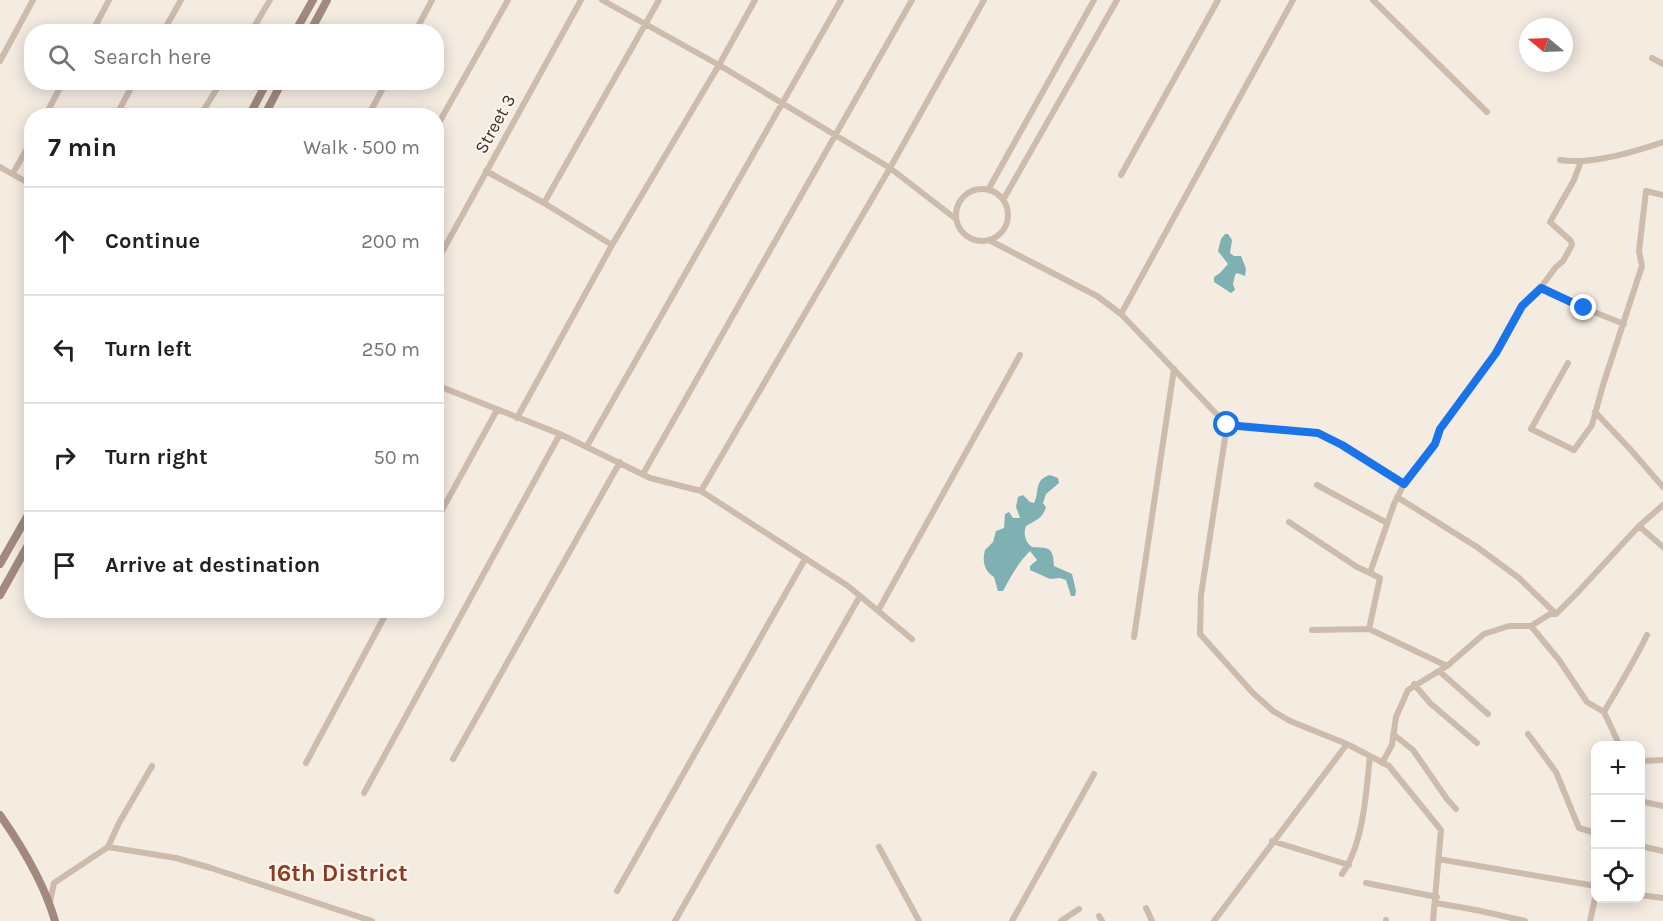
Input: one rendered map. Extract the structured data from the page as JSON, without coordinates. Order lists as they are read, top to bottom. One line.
{"streets":{"street":["Street 3"]},"districts":["16th District"],"north":"left","page":{"search":"Search here","heading":["7 min","Walk · 500 m"],"list":[["Continue","200 m"],["Turn left","250 m"],["Turn right","50 m"],"Arrive at destination"],"map_buttons":["+","−"]}}
